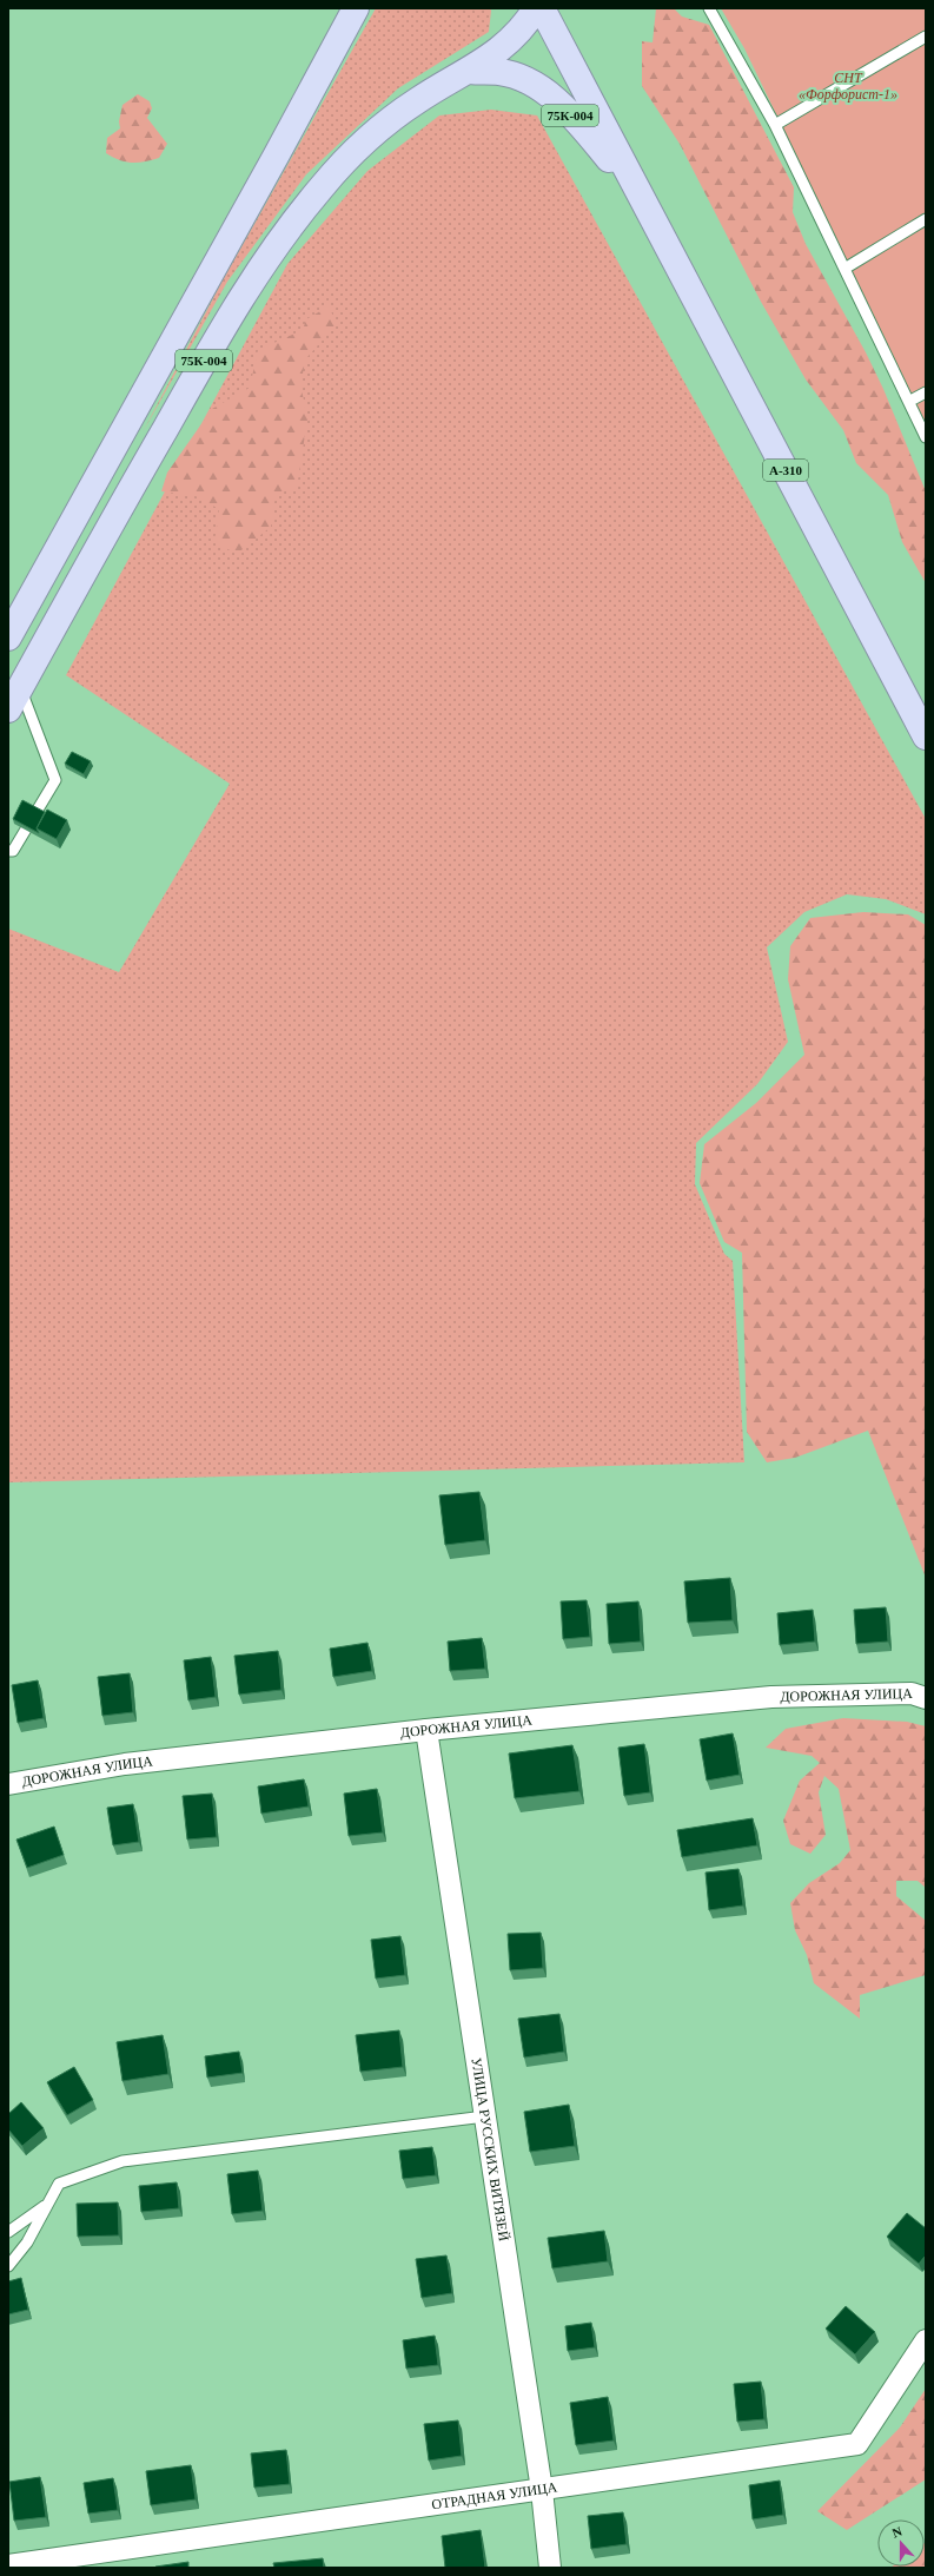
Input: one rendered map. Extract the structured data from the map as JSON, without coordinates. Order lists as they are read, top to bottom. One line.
{"streets":{"highway":["75К-004","А-310"],"street":["ДОРОЖНАЯ УЛИЦА","УЛИЦА РУССКИХ ВИТЯЗЕЙ","ОТРАДНАЯ УЛИЦА"]},"crossings":[["75К-004","А-310"],["ДОРОЖНАЯ УЛИЦА","УЛИЦА РУССКИХ ВИТЯЗЕЙ"],["УЛИЦА РУССКИХ ВИТЯЗЕЙ","ОТРАДНАЯ УЛИЦА"]],"parks":["СНТ «Форфорист-1»"],"north":"top"}
